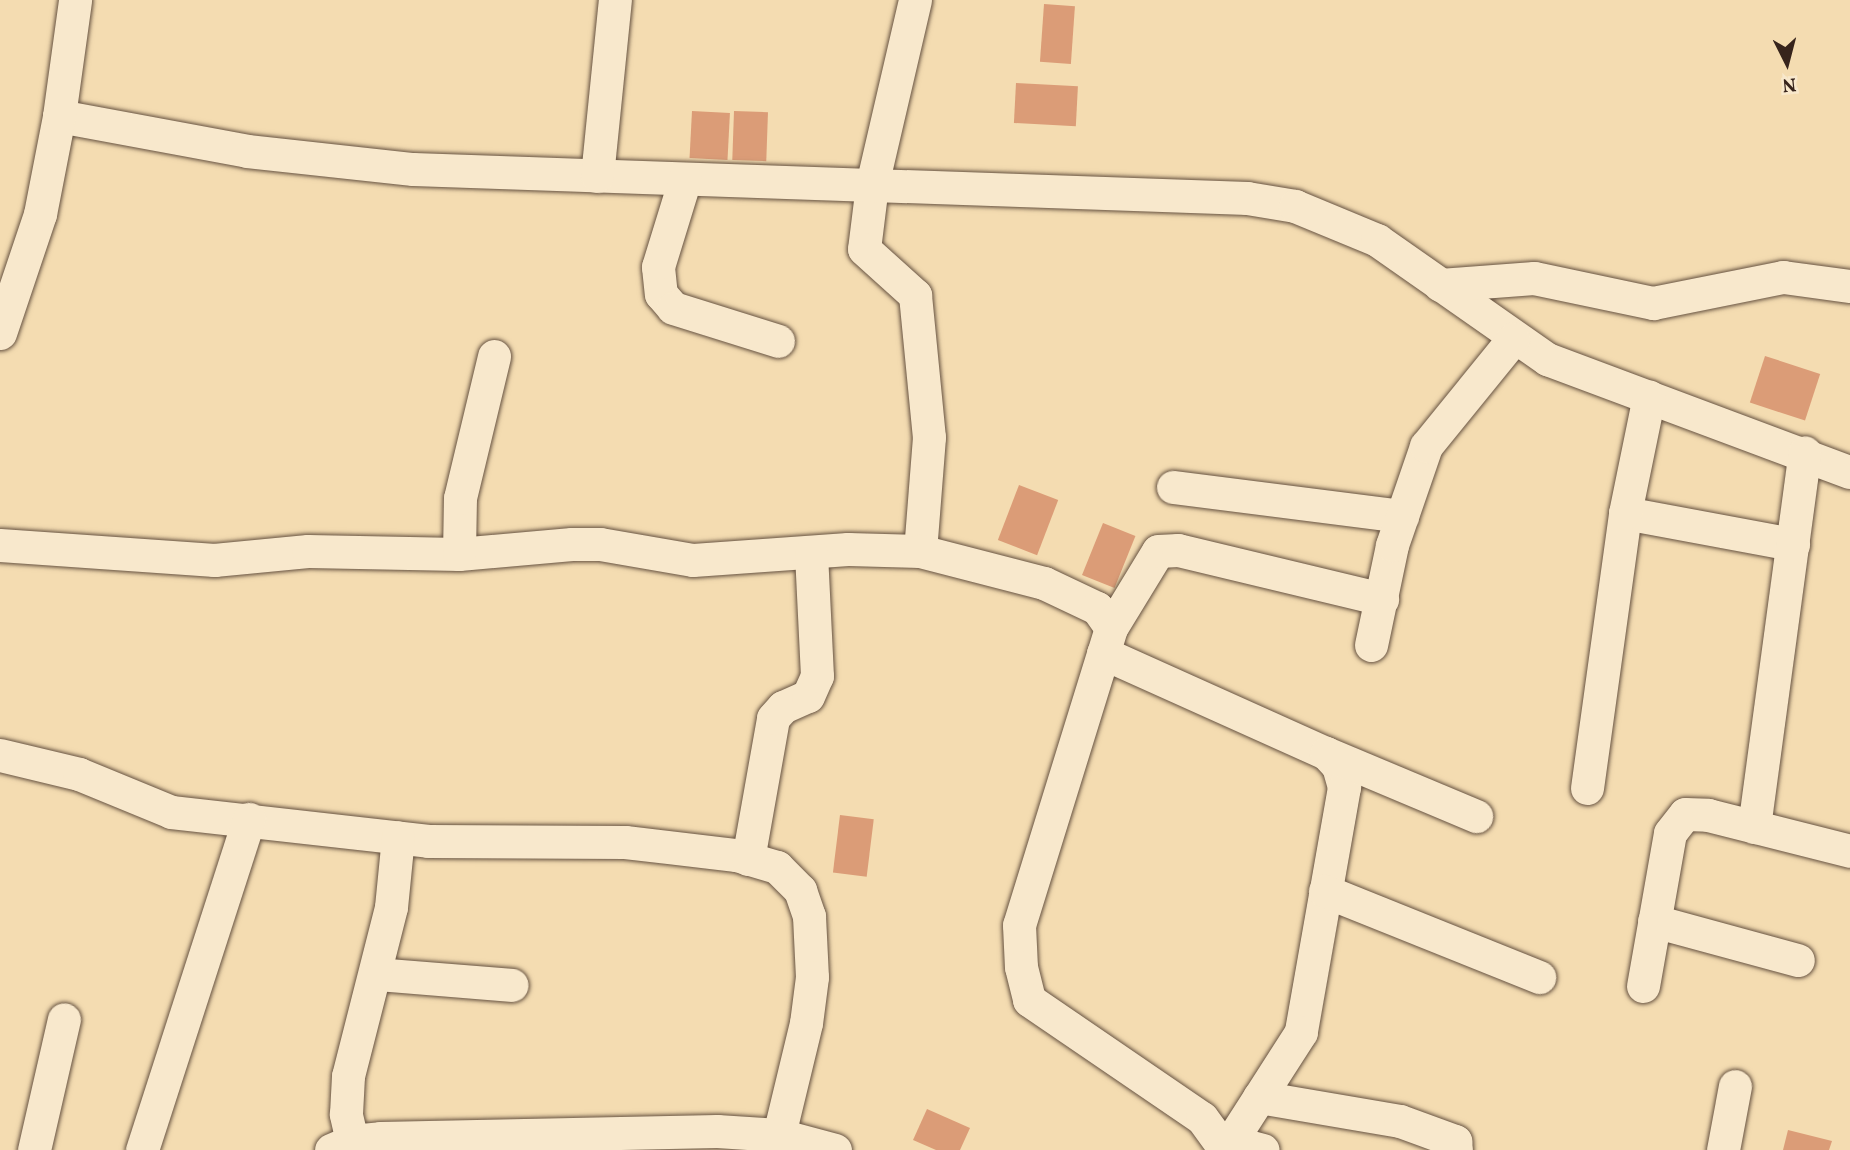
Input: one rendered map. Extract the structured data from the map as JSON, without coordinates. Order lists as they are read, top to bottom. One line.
{"north":"bottom"}
